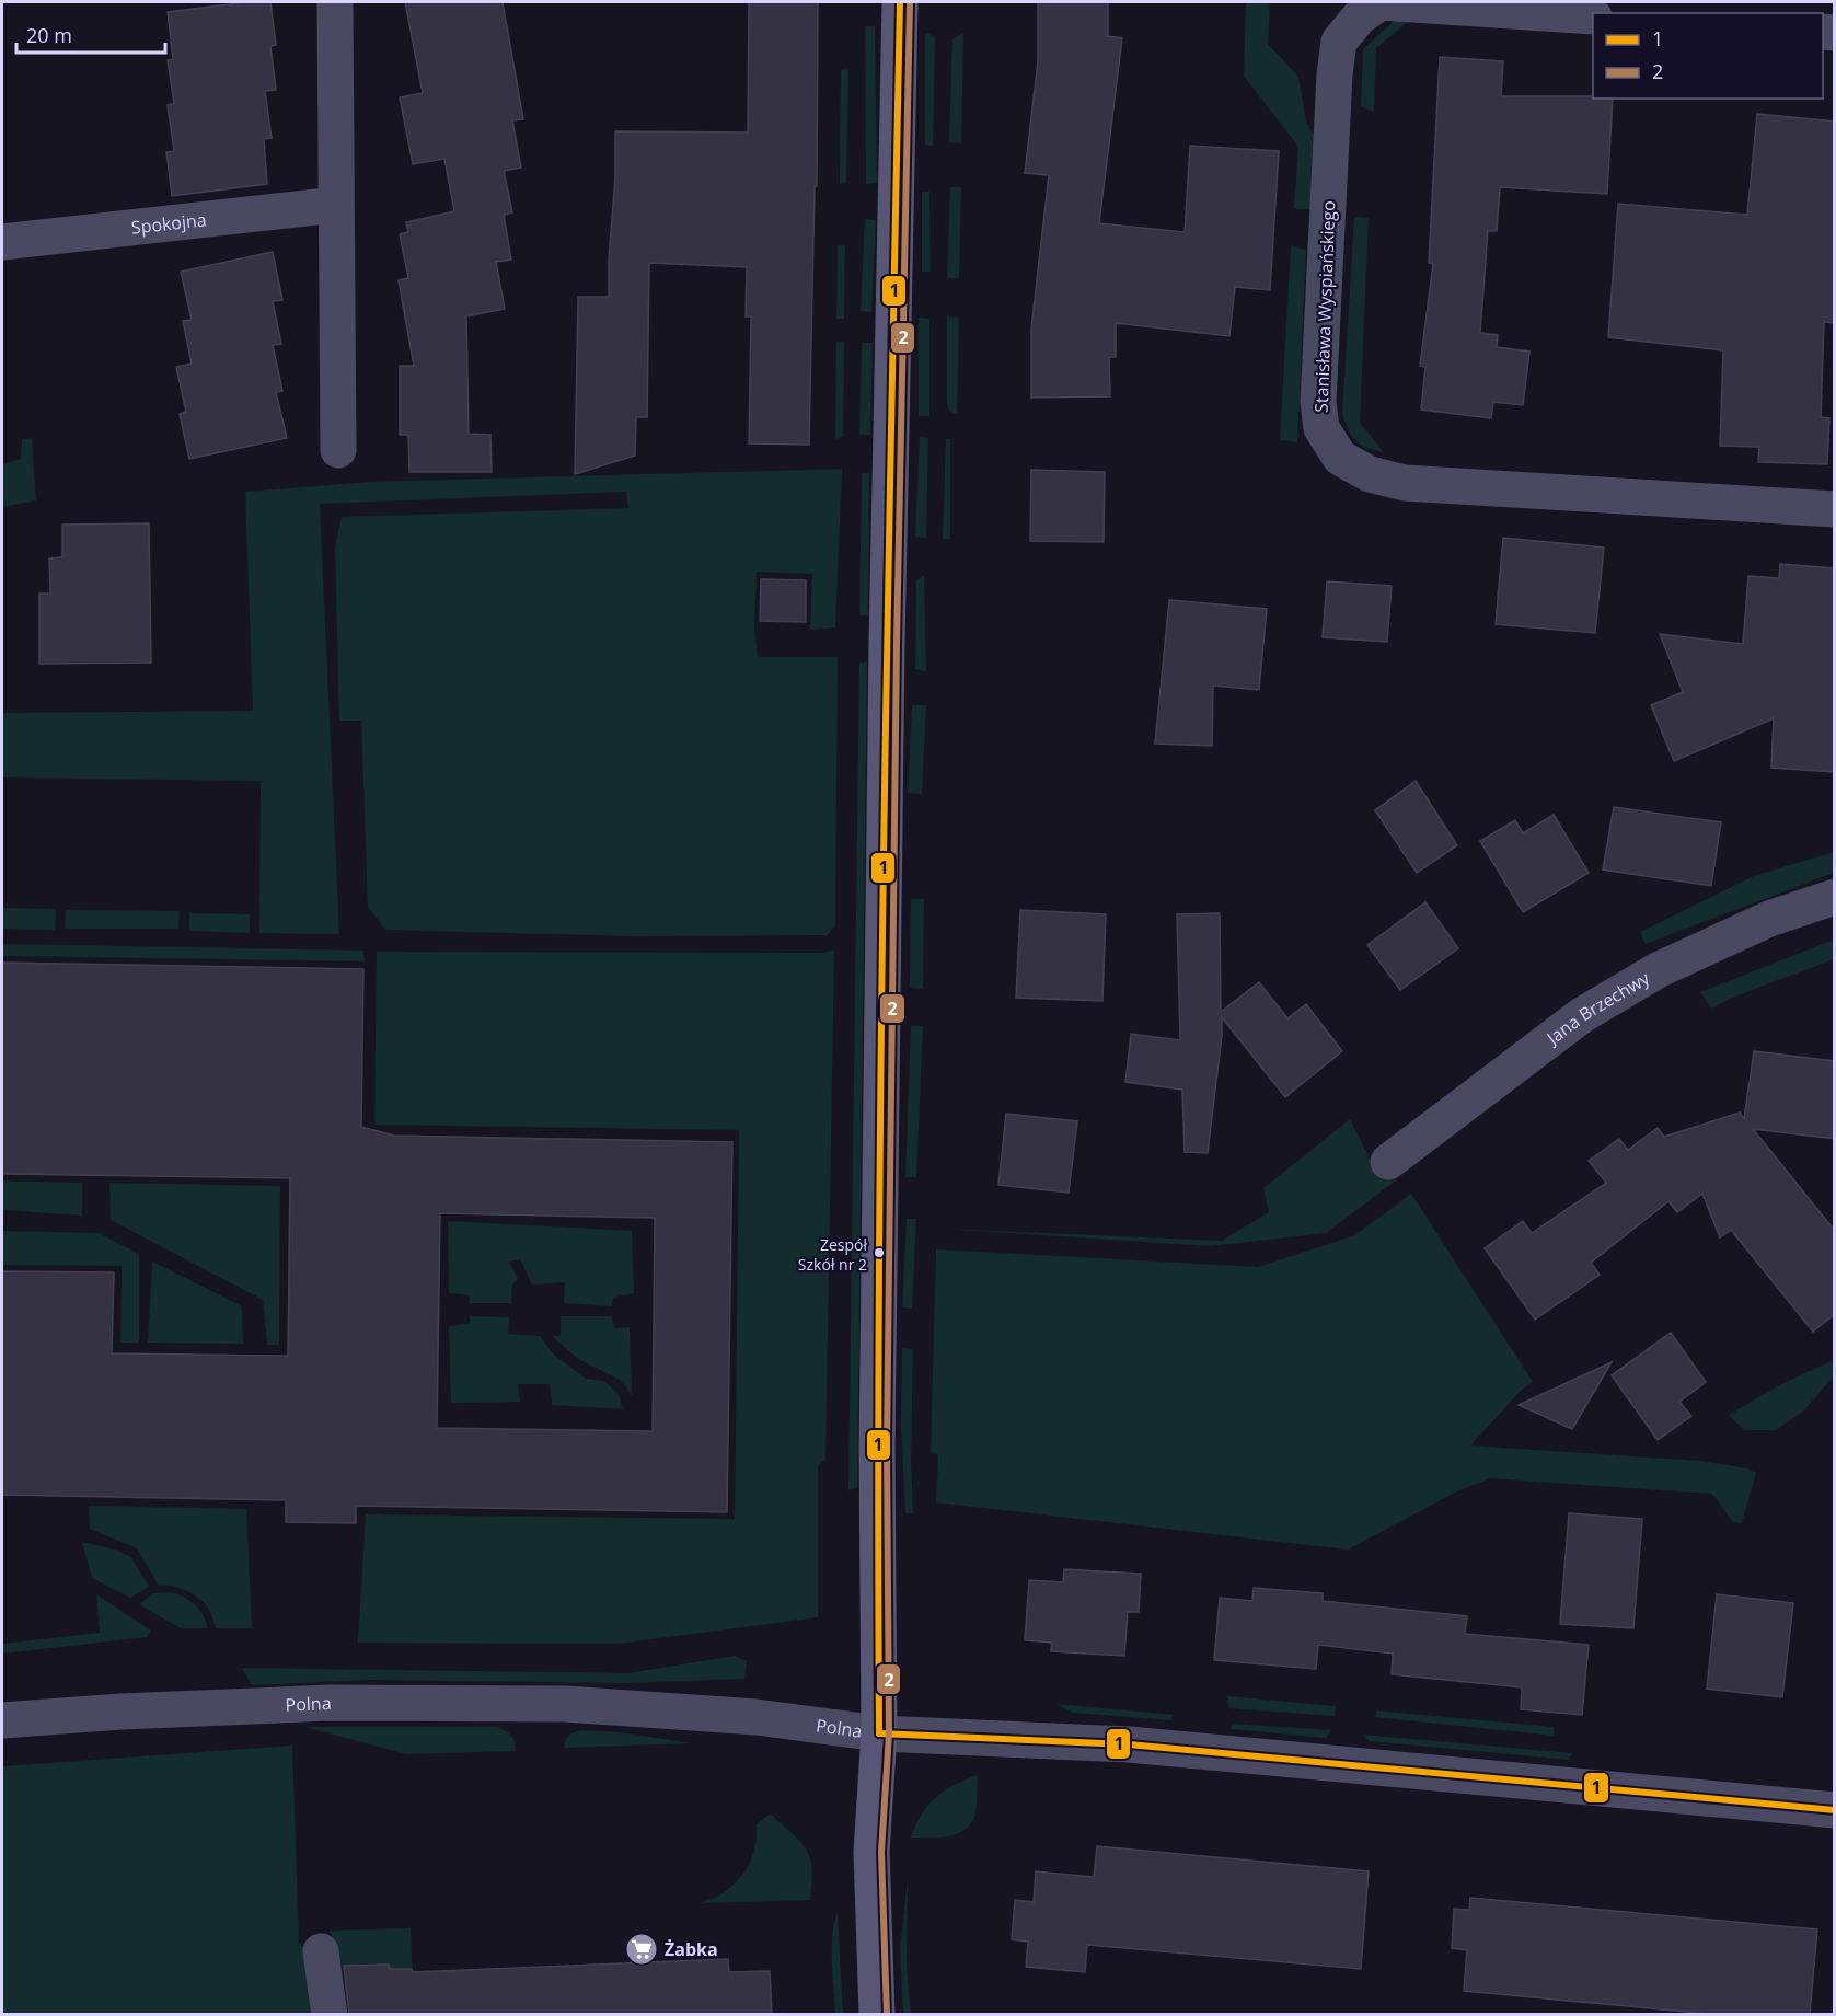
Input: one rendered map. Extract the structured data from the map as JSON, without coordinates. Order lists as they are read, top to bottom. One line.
{"streets":{"street":["Spokojna","Stanisława Wyspiańskiego","Jana Brzechwy","Polna"]},"places":{"other":["Zespół Szkół nr 2"],"supermarket":["Żabka"]},"lines":["transit line 1","transit line 2"],"legend":["1","2"],"scale_bar":"20 m"}
